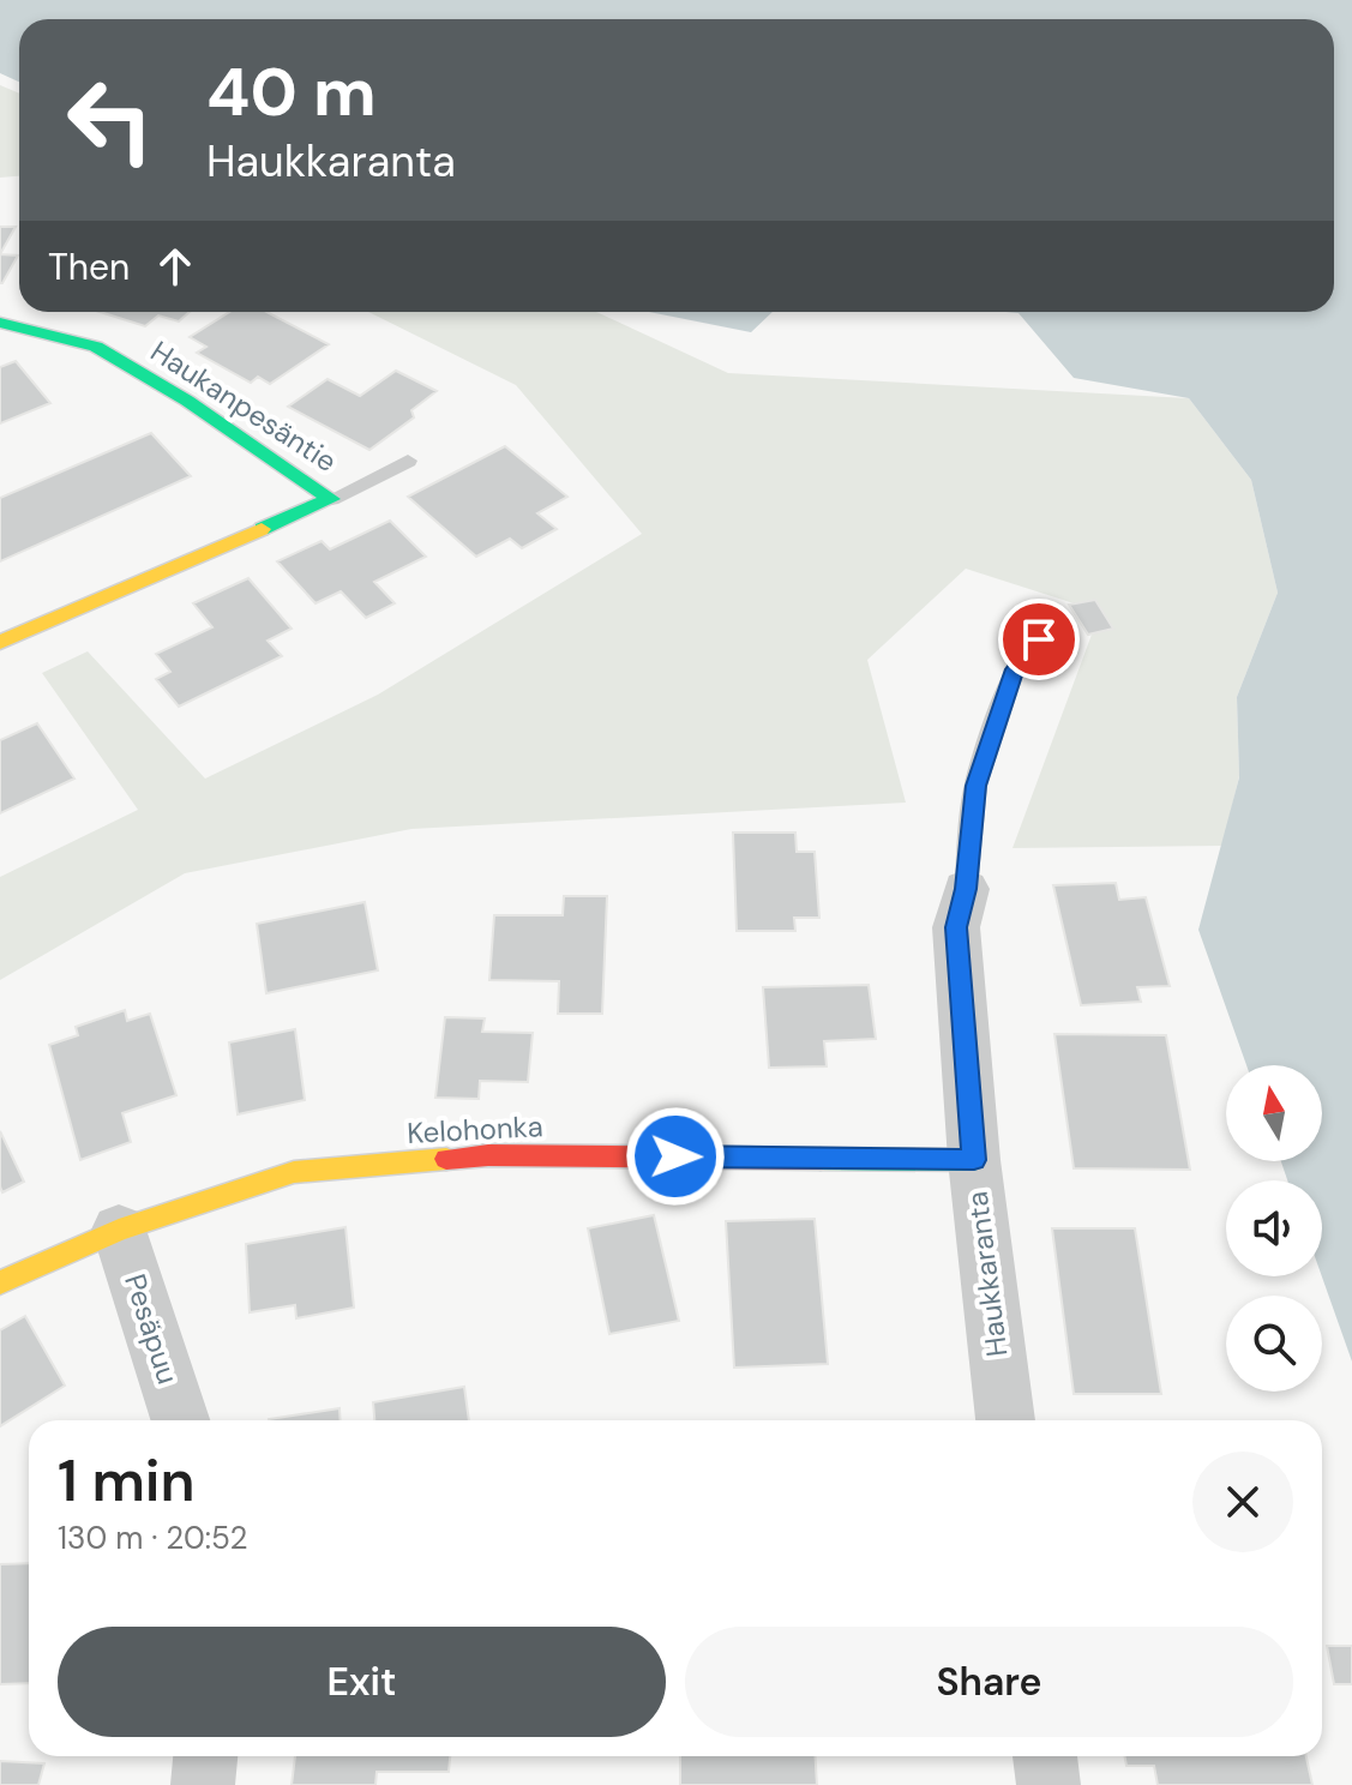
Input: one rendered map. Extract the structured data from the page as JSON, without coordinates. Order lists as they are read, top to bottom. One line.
{"streets":{"street":["Haukanpesäntie","Kelohonka","Haukkaranta","Pesäpuu"]},"crossings":[["Kelohonka","Haukkaranta"],["Kelohonka","Pesäpuu"]],"north":"top","page":{"turn":["40 m","Haukkaranta"],"then":"Then","heading":["1 min","130 m · 20:52"],"buttons":["Exit","Share"]}}
